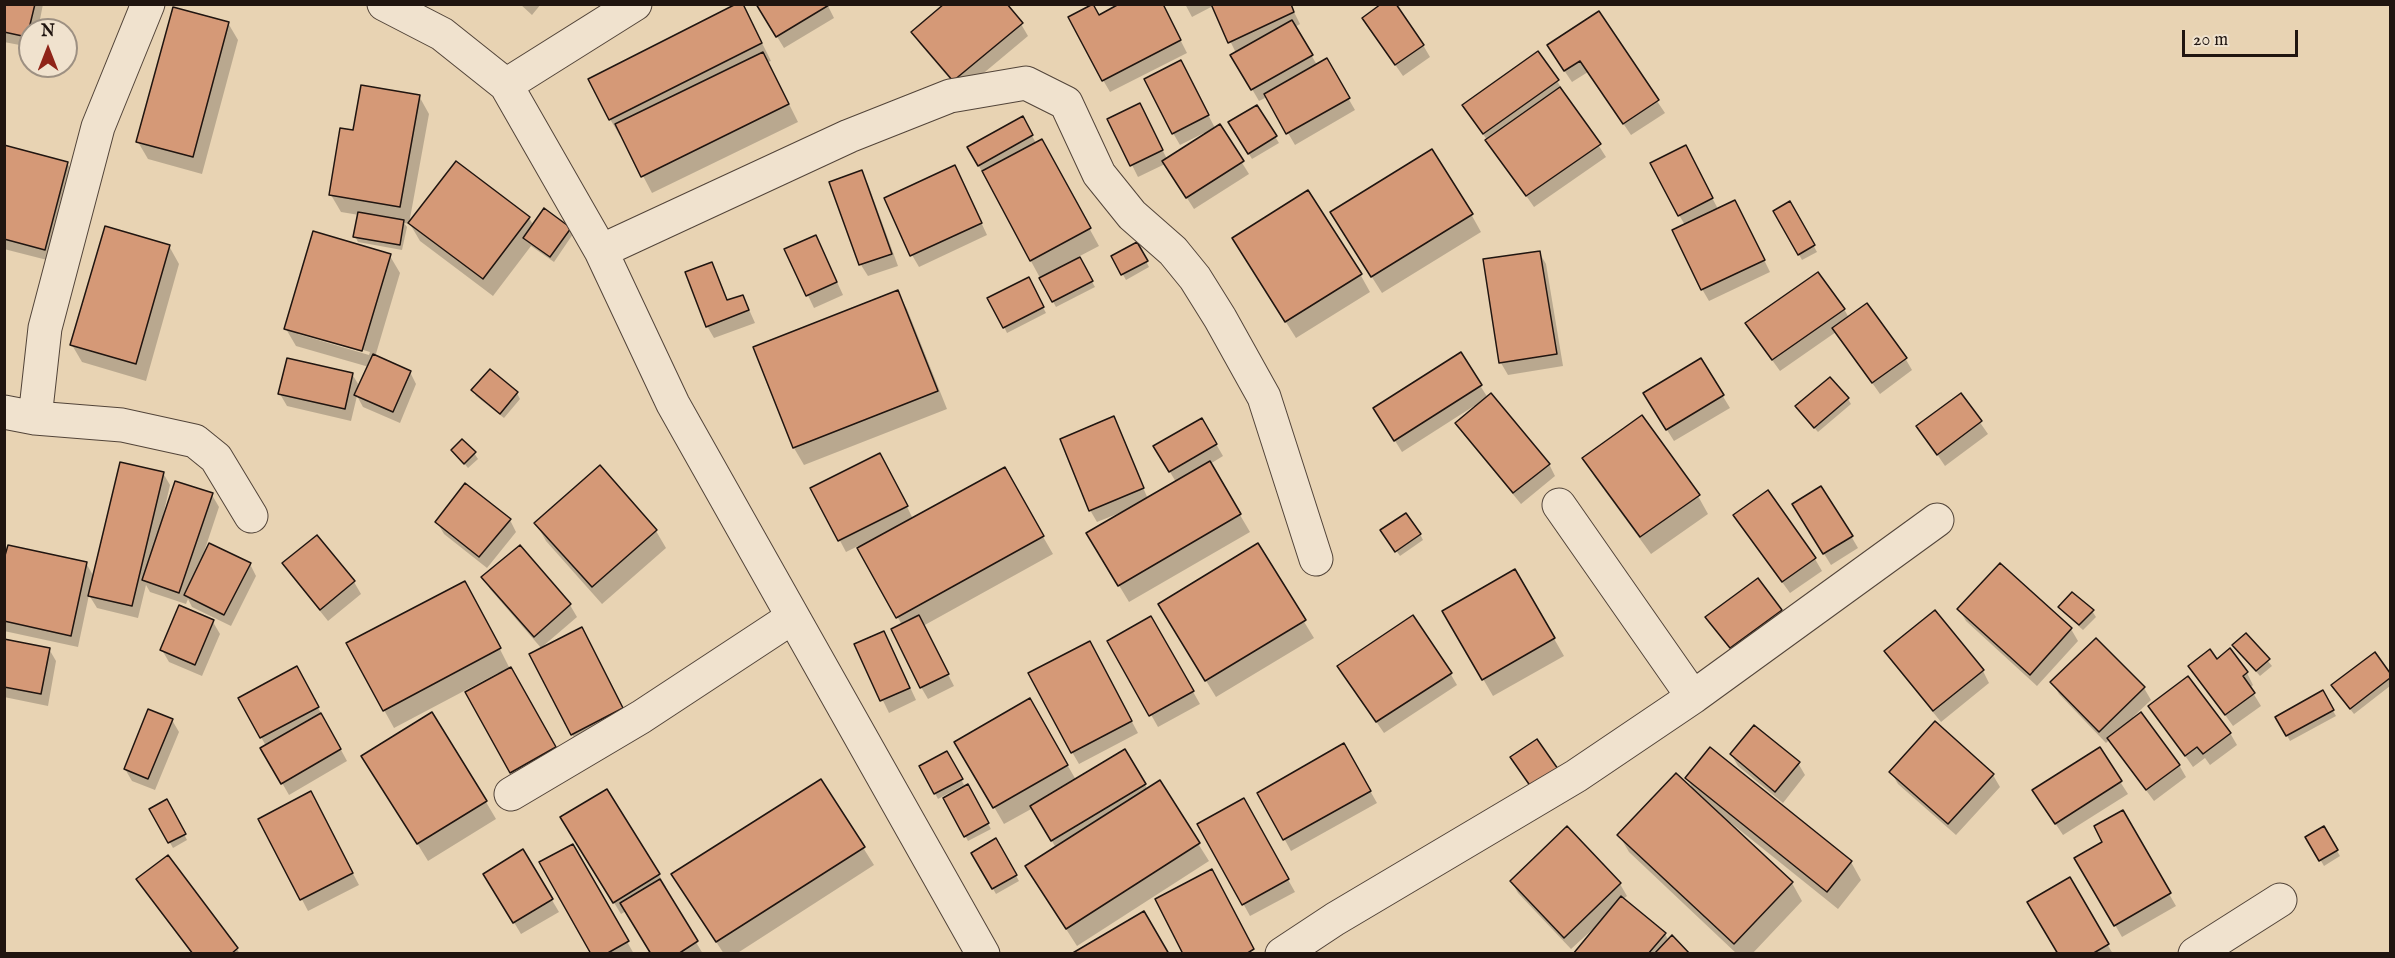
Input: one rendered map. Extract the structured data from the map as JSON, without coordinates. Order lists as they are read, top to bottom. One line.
{"scale_bar":"20 m","north":"top"}
